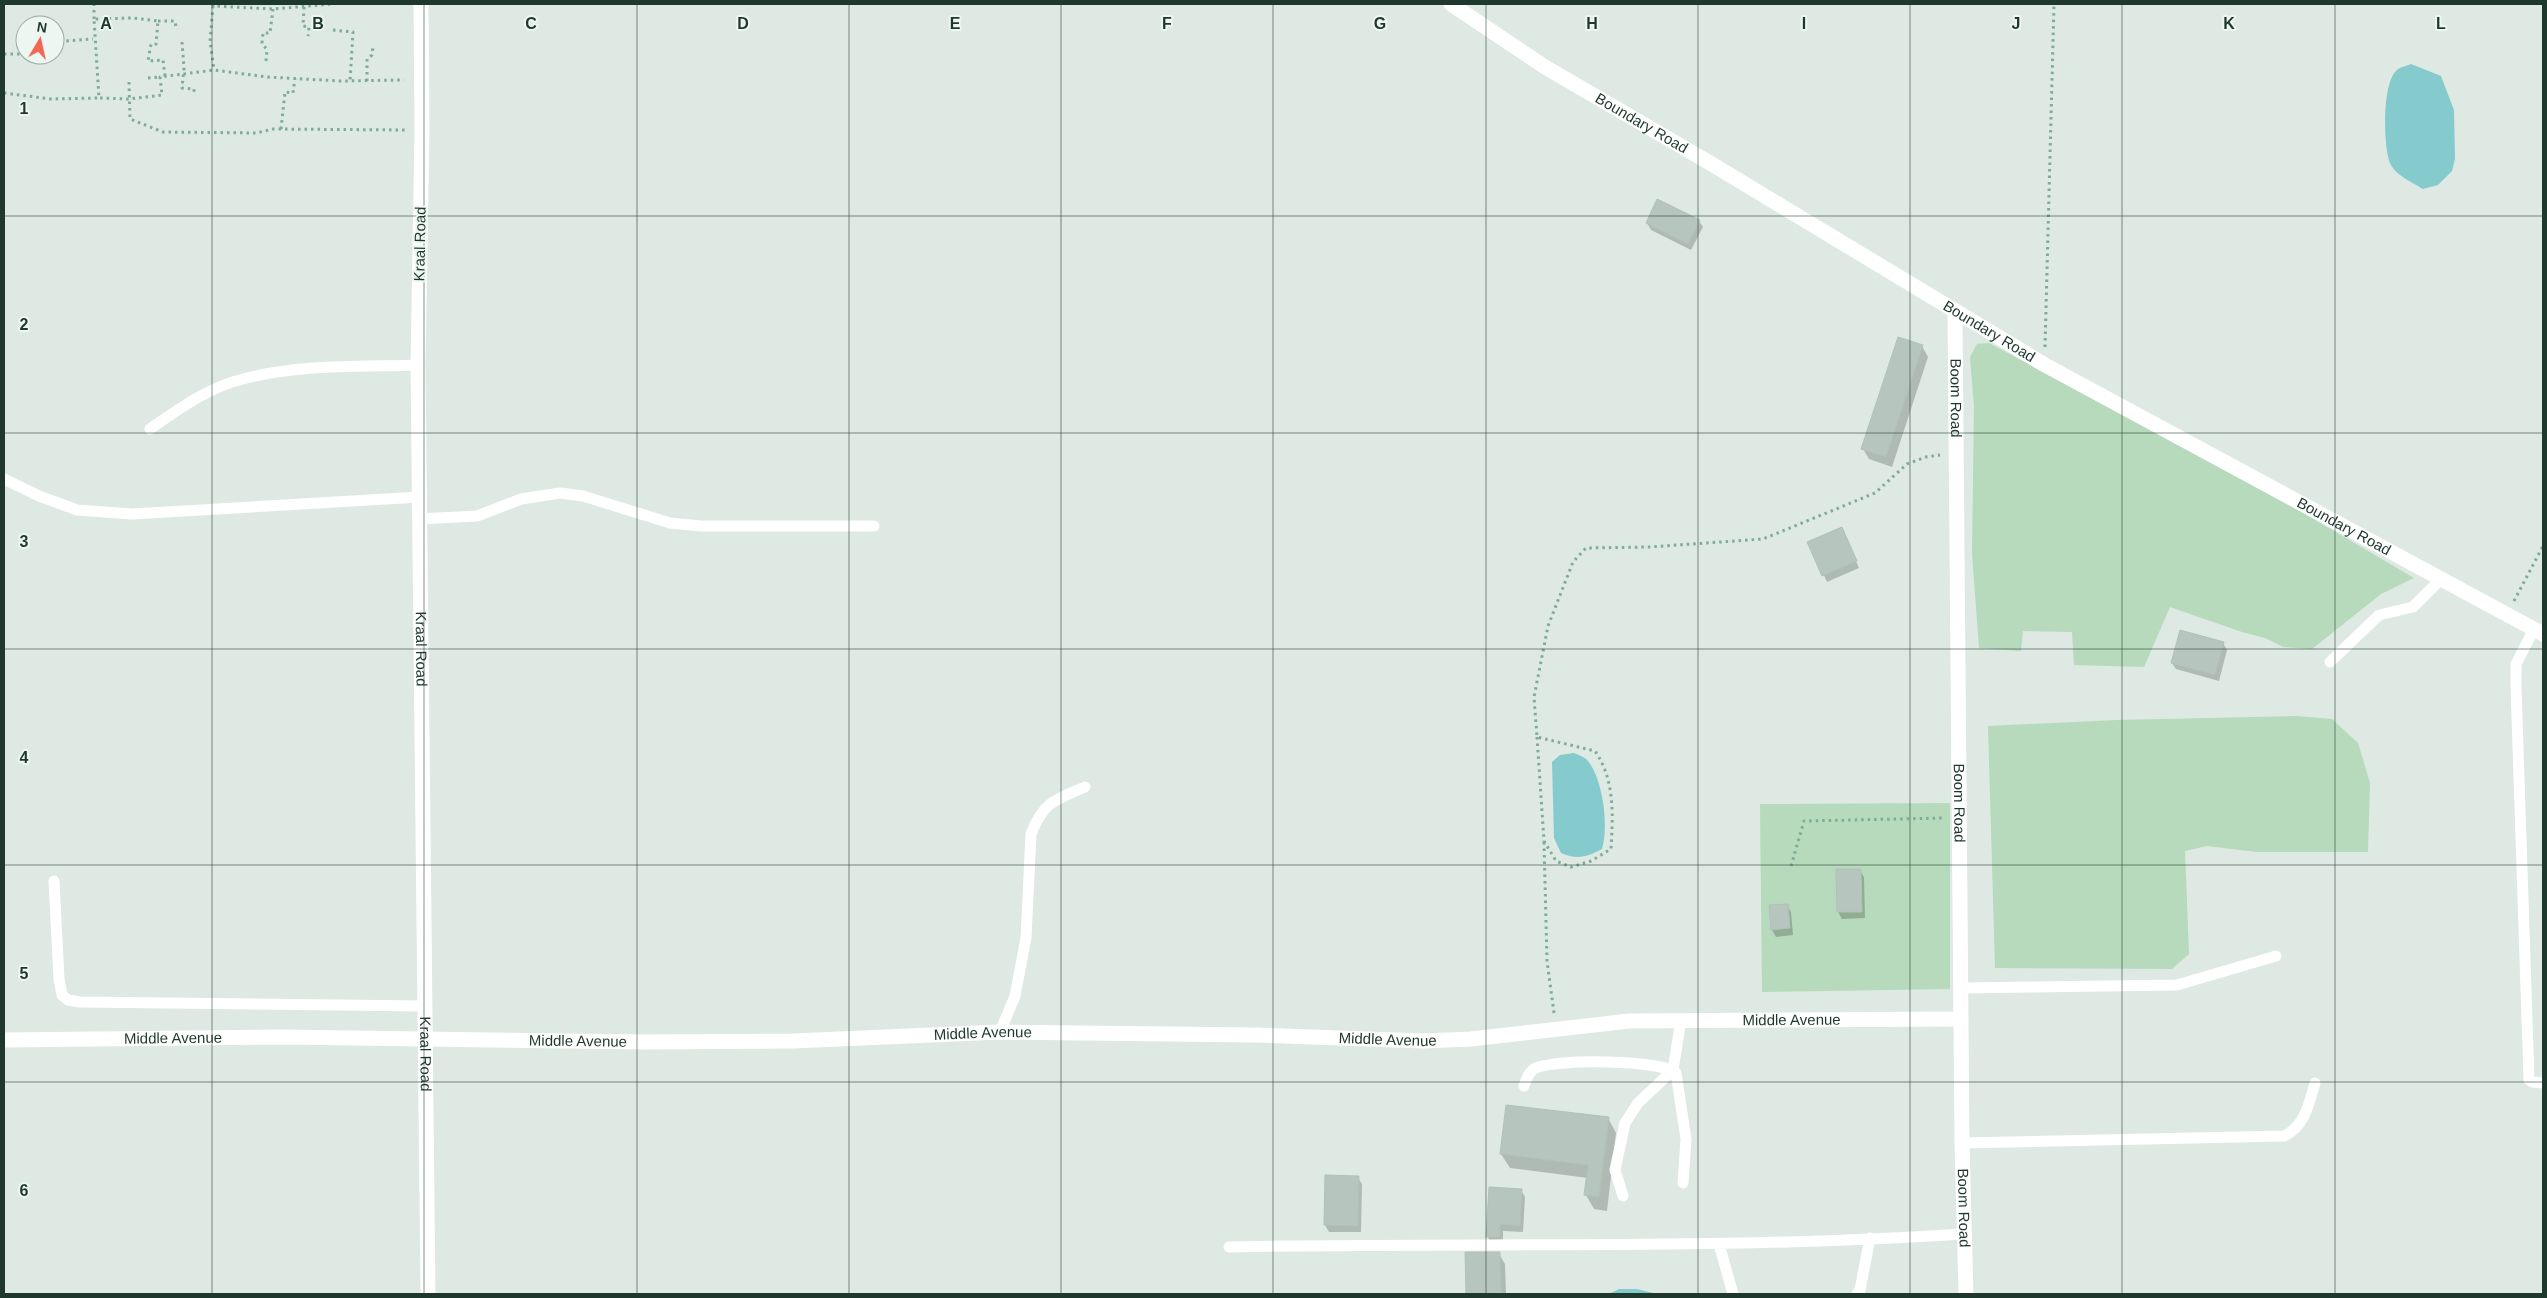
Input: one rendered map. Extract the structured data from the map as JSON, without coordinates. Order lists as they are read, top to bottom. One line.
{"streets":{"street":["Boundary Road","Kraal Road","Boom Road","Middle Avenue"]},"crossings":[["Boundary Road","Boom Road"],["Kraal Road","Middle Avenue"],["Boom Road","Middle Avenue"]],"north":"top","grid":{"columns":["A","B","C","D","E","F","G","H","I","J","K","L"],"rows":["1","2","3","4","5","6"]}}
